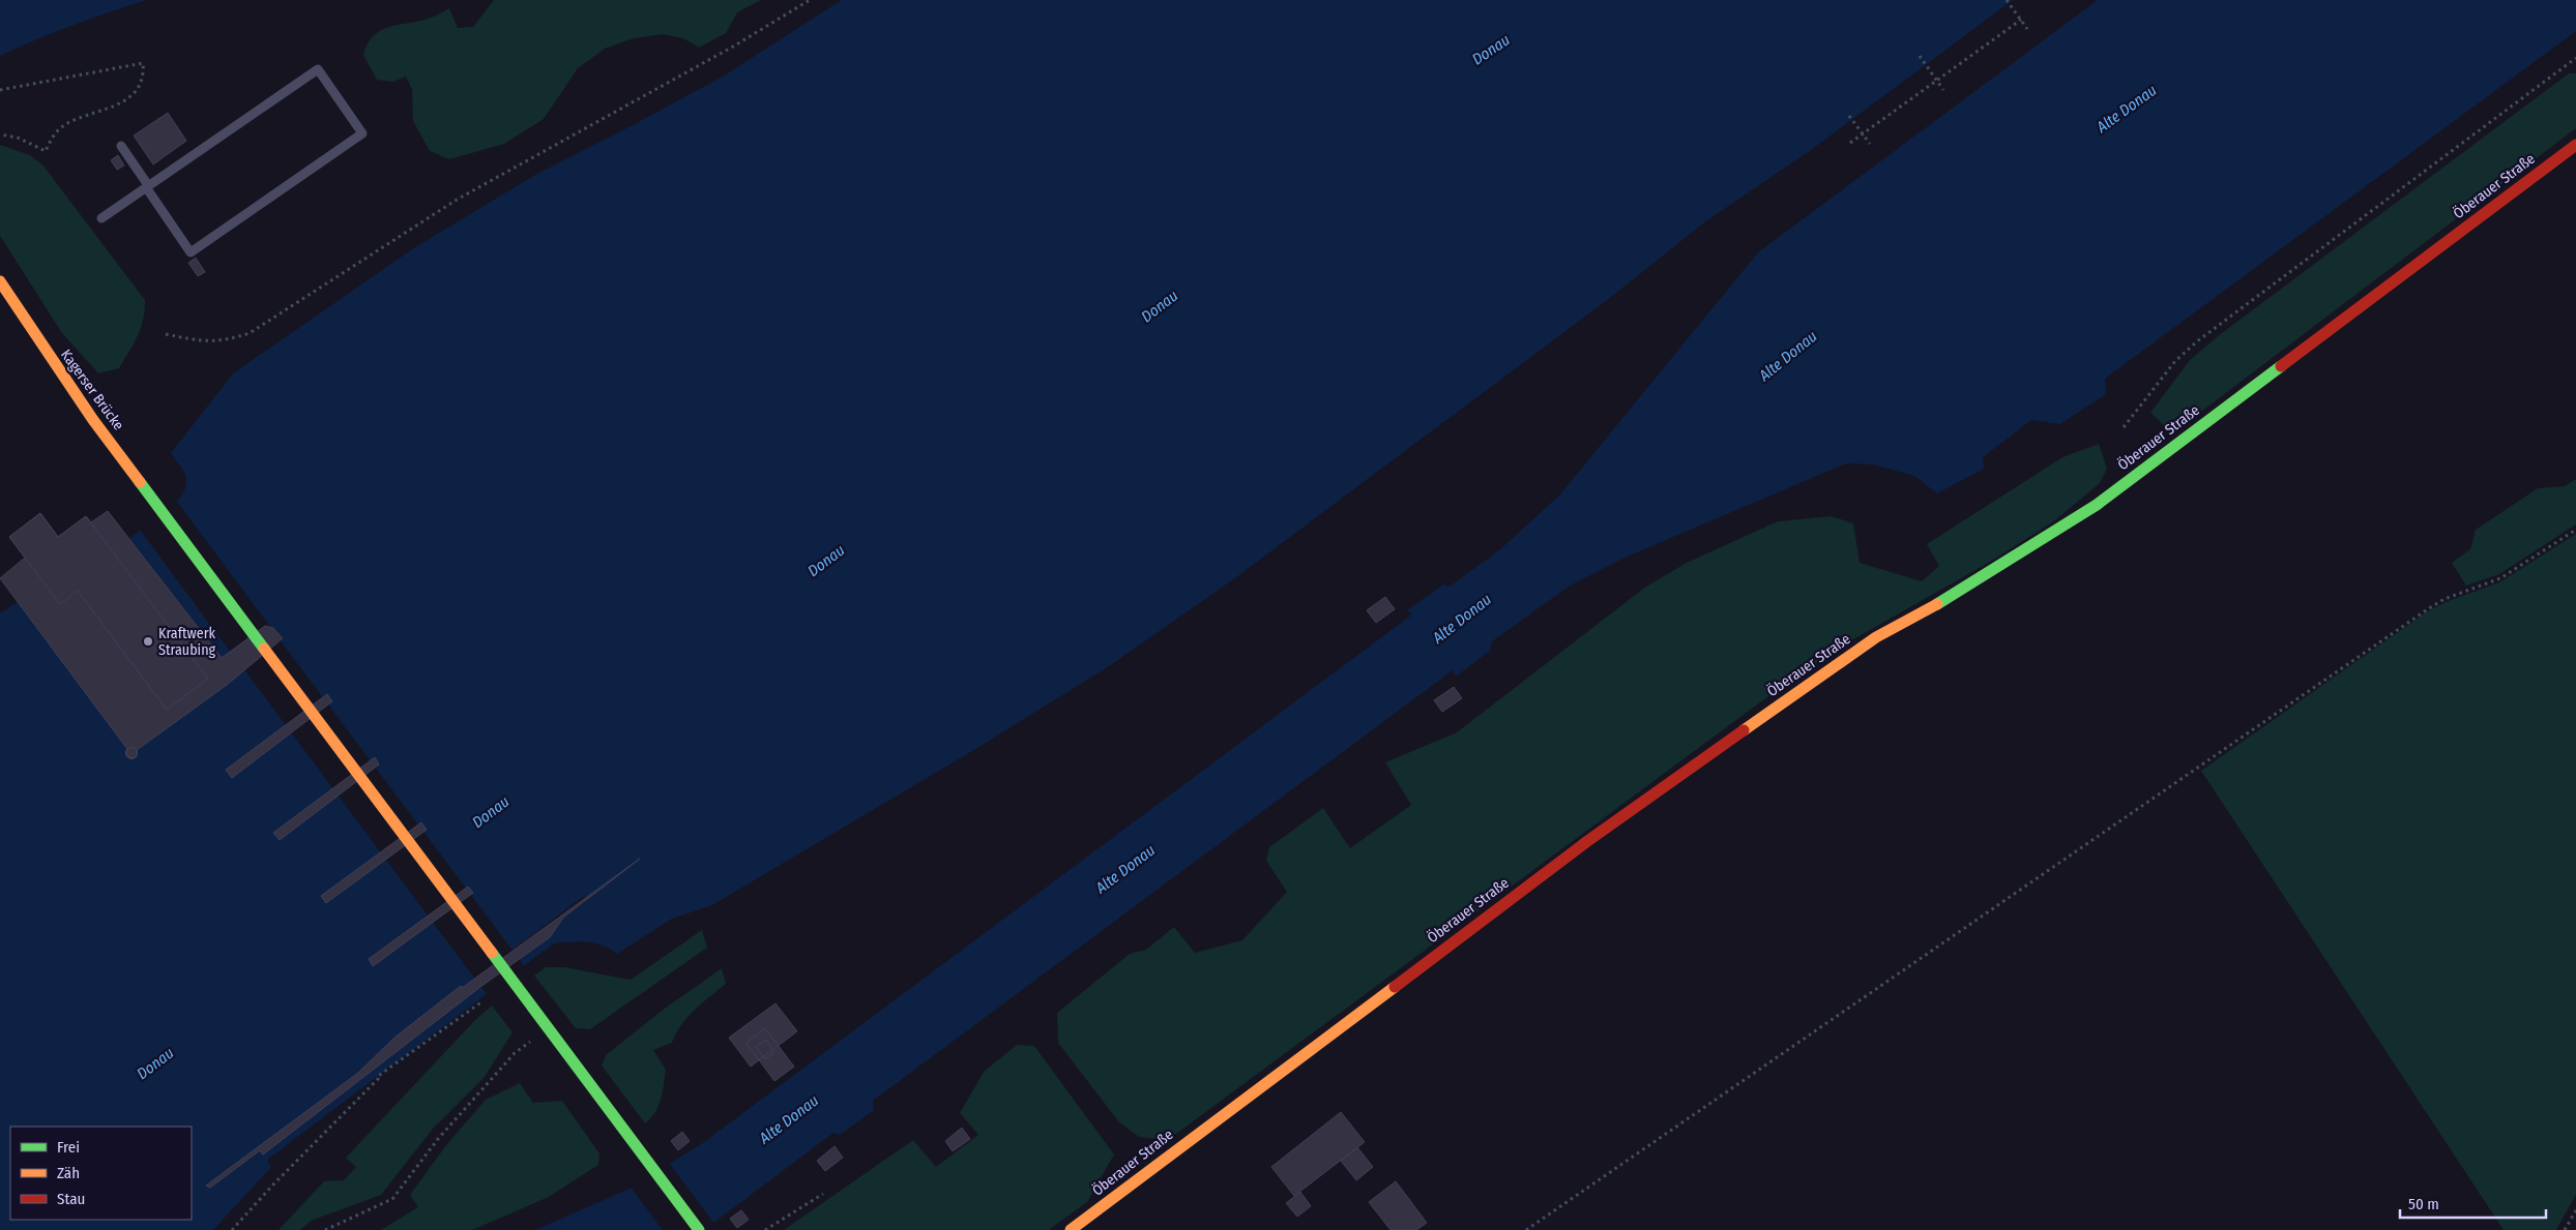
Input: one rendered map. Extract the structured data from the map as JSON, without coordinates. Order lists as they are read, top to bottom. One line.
{"streets":{"street":["Öberauer Straße","Kagerser Brücke"]},"water":["Donau","Alte Donau"],"places":["Kraftwerk Straubing"],"legend":["Frei","Zäh","Stau"],"scale_bar":"50 m"}
